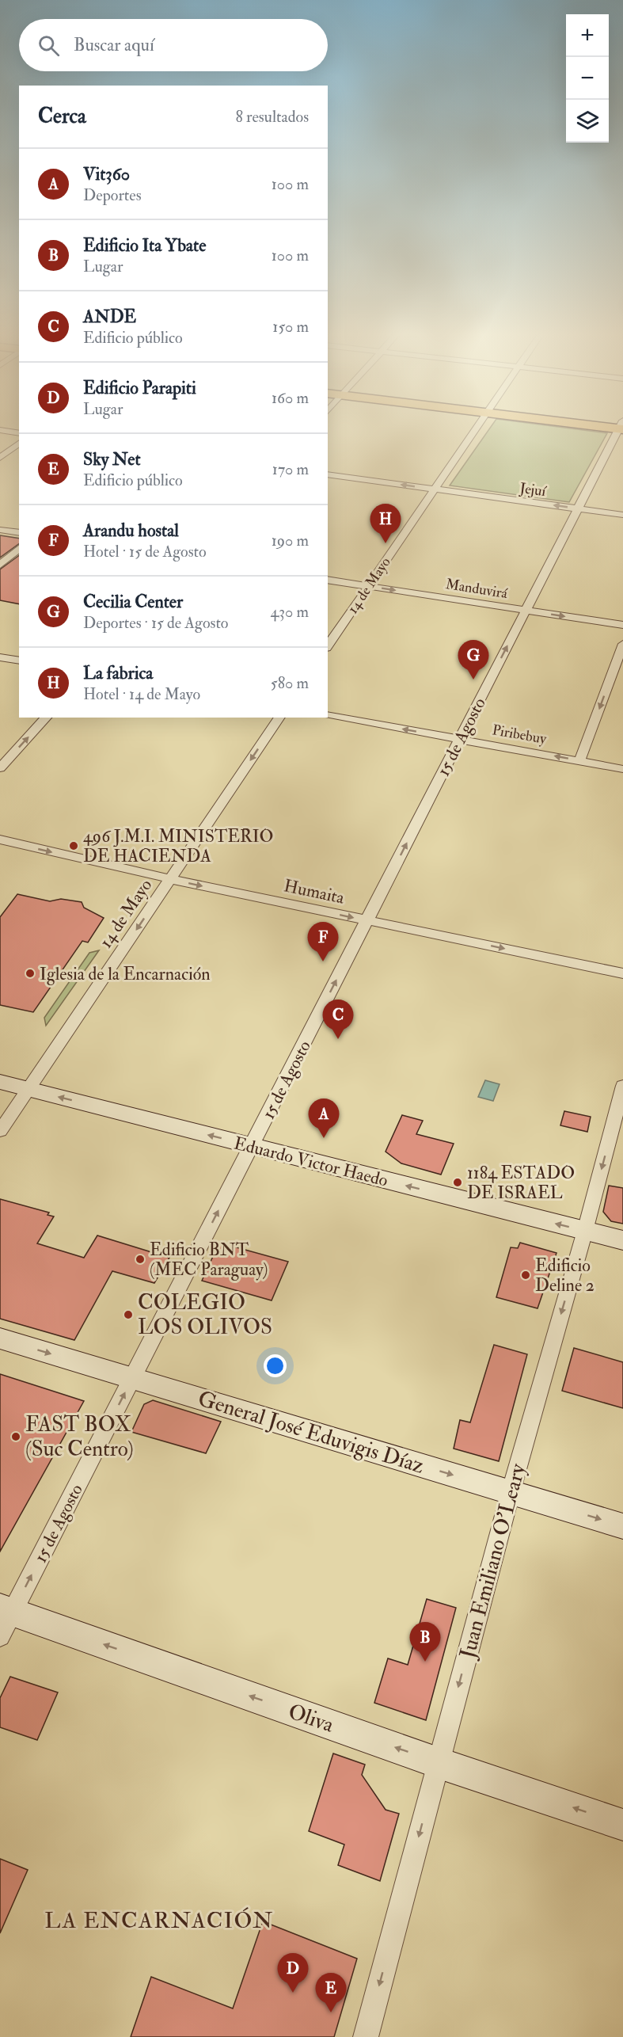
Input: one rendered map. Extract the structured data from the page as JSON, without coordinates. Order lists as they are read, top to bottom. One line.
{"streets":{"street":["Jejuí","14 de Mayo","Manduvirá","Piribebuy","15 de Agosto","Humaita","Eduardo Victor Haedo","General José Eduvigis Díaz","Juan Emiliano O'Leary","Oliva"]},"crossings":[["Jejuí","14 de Mayo"],["Jejuí","15 de Agosto"],["14 de Mayo","Manduvirá"],["14 de Mayo","Humaita"],["14 de Mayo","Eduardo Victor Haedo"],["Manduvirá","15 de Agosto"],["Piribebuy","15 de Agosto"],["15 de Agosto","Humaita"],["15 de Agosto","Eduardo Victor Haedo"],["15 de Agosto","General José Eduvigis Díaz"],["15 de Agosto","Oliva"],["Eduardo Victor Haedo","Juan Emiliano O'Leary"],["General José Eduvigis Díaz","Juan Emiliano O'Leary"],["Juan Emiliano O'Leary","Oliva"]],"one_way":["Jejuí","14 de Mayo","Manduvirá","Piribebuy","15 de Agosto","Humaita","Eduardo Victor Haedo","General José Eduvigis Díaz","Juan Emiliano O'Leary","Oliva"],"districts":["LA ENCARNACIÓN"],"places":["496 J.M.I. MINISTERIO DE HACIENDA","Iglesia de la Encarnación","1184 ESTADO DE ISRAEL","Edificio BNT (MEC Paraguay)","Edificio Deline 2","COLEGIO LOS OLIVOS","FAST BOX (Suc Centro)"],"page":{"map_buttons":["+","−"],"search":"Buscar aquí","heading":["Cerca","8 resultados"],"list":[{"mark":"A","name":"Vit360","note":"Deportes","value":"100 m"},{"mark":"B","name":"Edificio Ita Ybate","note":"Lugar","value":"100 m"},{"mark":"C","name":"ANDE","note":"Edificio público","value":"150 m"},{"mark":"D","name":"Edificio Parapiti","note":"Lugar","value":"160 m"},{"mark":"E","name":"Sky Net","note":"Edificio público","value":"170 m"},{"mark":"F","name":"Arandu hostal","note":"Hotel · 15 de Agosto","value":"190 m"},{"mark":"G","name":"Cecilia Center","note":"Deportes · 15 de Agosto","value":"430 m"},{"mark":"H","name":"La fabrica","note":"Hotel · 14 de Mayo","value":"580 m"}],"pins":["H","G","F","C","A","B","D","E"]}}
